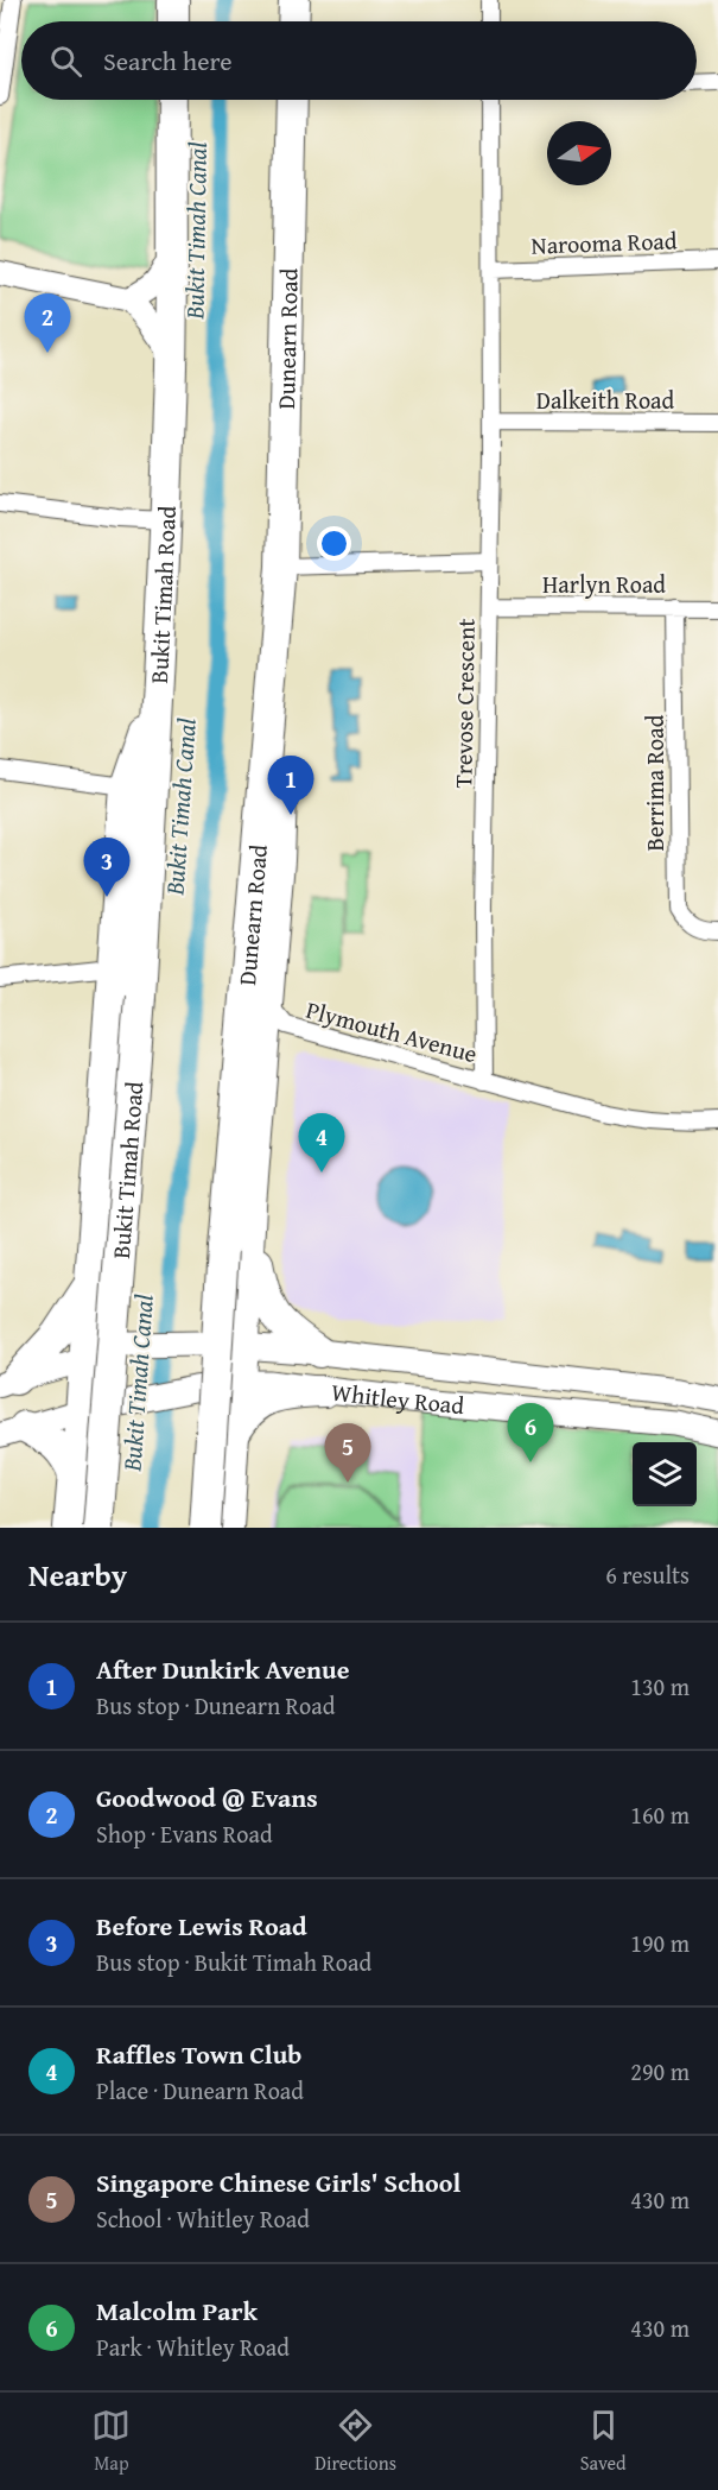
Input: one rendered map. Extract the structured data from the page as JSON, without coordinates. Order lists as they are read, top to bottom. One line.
{"streets":{"highway":["Dunearn Road","Bukit Timah Road"],"main road":["Whitley Road"],"street":["Narooma Road","Dalkeith Road","Harlyn Road","Trevose Crescent","Berrima Road","Plymouth Avenue"]},"crossings":[["Narooma Road","Trevose Crescent"],["Dunearn Road","Plymouth Avenue"],["Dalkeith Road","Trevose Crescent"],["Harlyn Road","Trevose Crescent"],["Harlyn Road","Berrima Road"],["Trevose Crescent","Plymouth Avenue"]],"water":["Bukit Timah Canal"],"north":"right","page":{"search":"Search here","pins":["2","1","3","4","6","5"],"heading":["Nearby","6 results"],"list":[{"mark":"1","name":"After Dunkirk Avenue","note":"Bus stop · Dunearn Road","value":"130 m"},{"mark":"2","name":"Goodwood @ Evans","note":"Shop · Evans Road","value":"160 m"},{"mark":"3","name":"Before Lewis Road","note":"Bus stop · Bukit Timah Road","value":"190 m"},{"mark":"4","name":"Raffles Town Club","note":"Place · Dunearn Road","value":"290 m"},{"mark":"5","name":"Singapore Chinese Girls' School","note":"School · Whitley Road","value":"430 m"},{"mark":"6","name":"Malcolm Park","note":"Park · Whitley Road","value":"430 m"}],"nav":["Map","Directions","Saved"]}}
